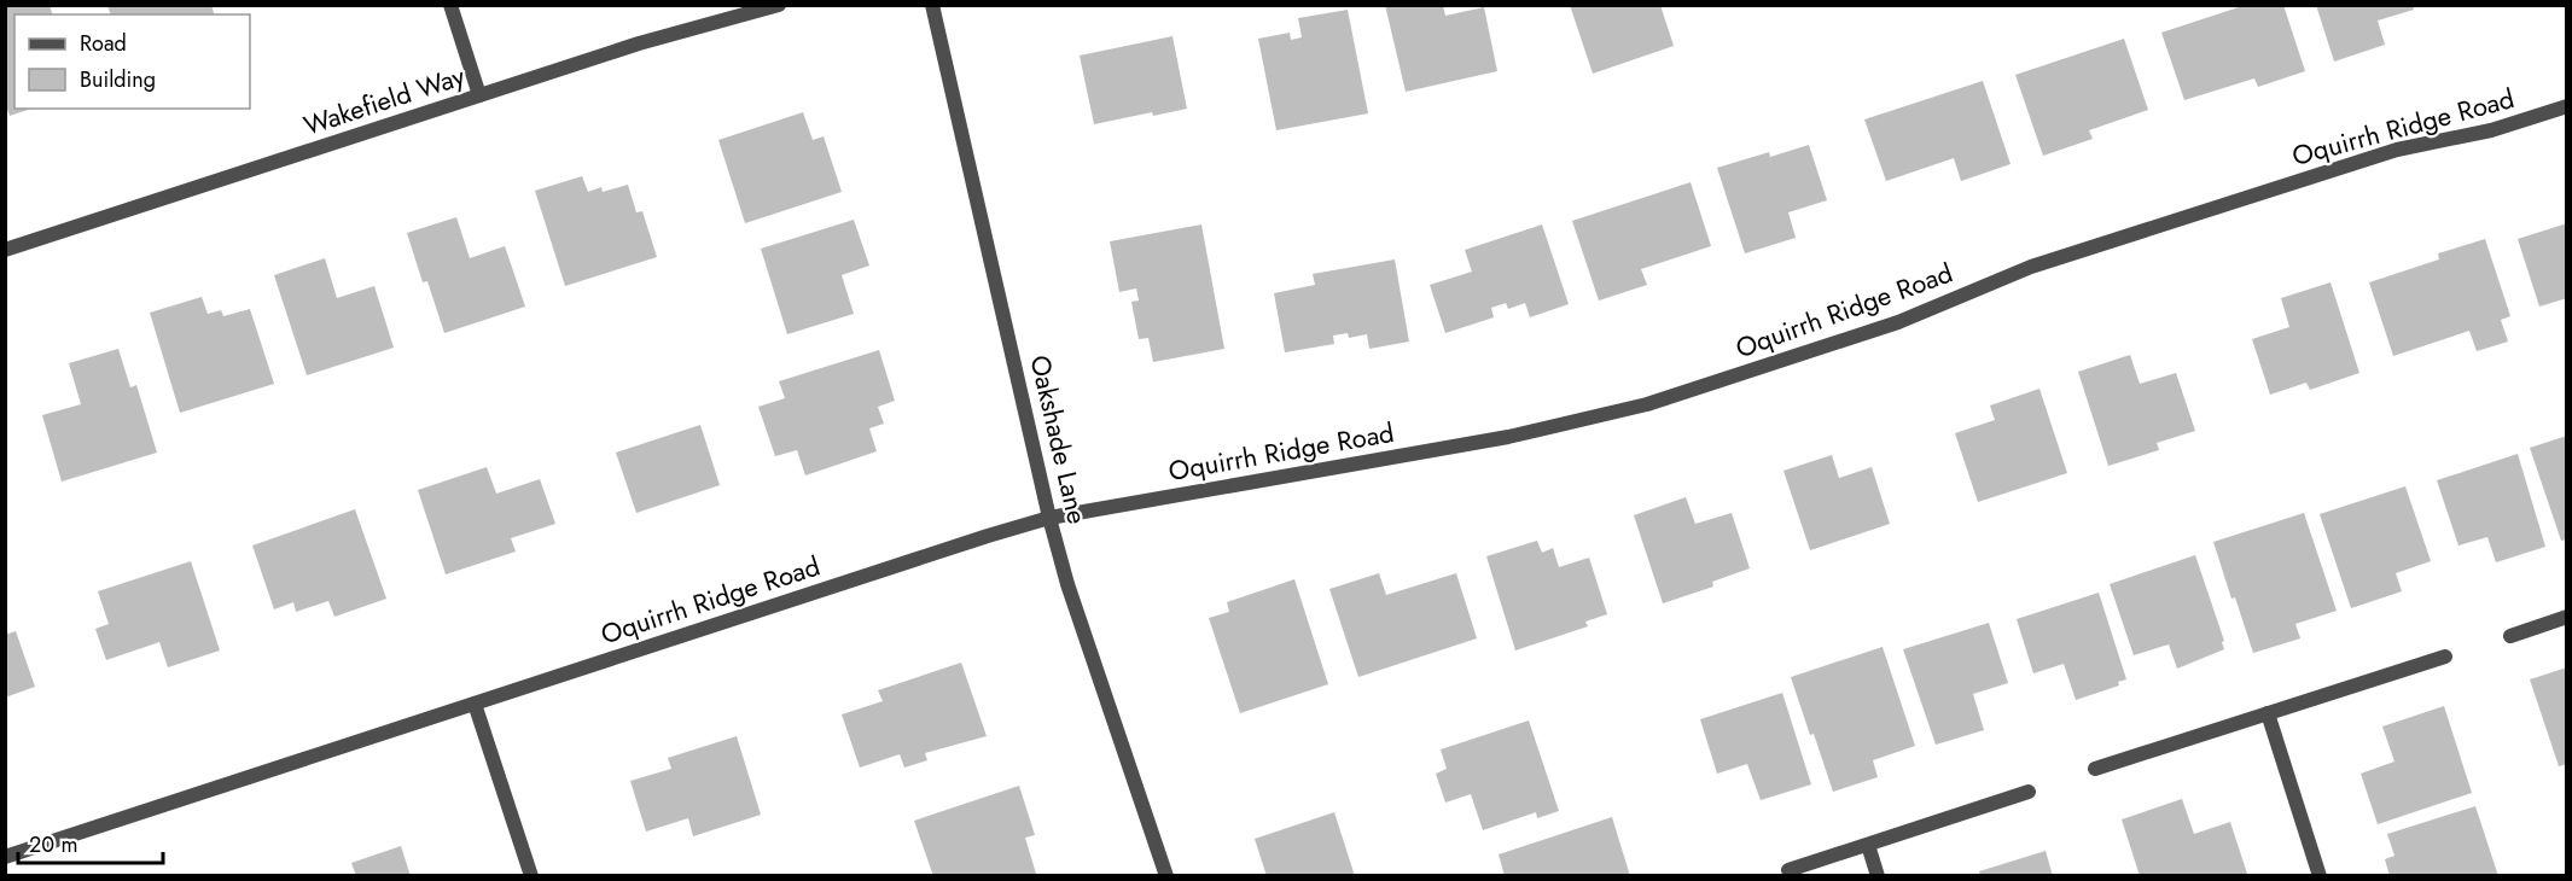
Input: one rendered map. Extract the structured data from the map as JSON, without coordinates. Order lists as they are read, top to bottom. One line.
{"streets":{"street":["Wakefield Way","Oquirrh Ridge Road","Oakshade Lane"]},"crossings":[["Oquirrh Ridge Road","Oakshade Lane"]],"legend":["Road","Building"],"scale_bar":"20 m"}
